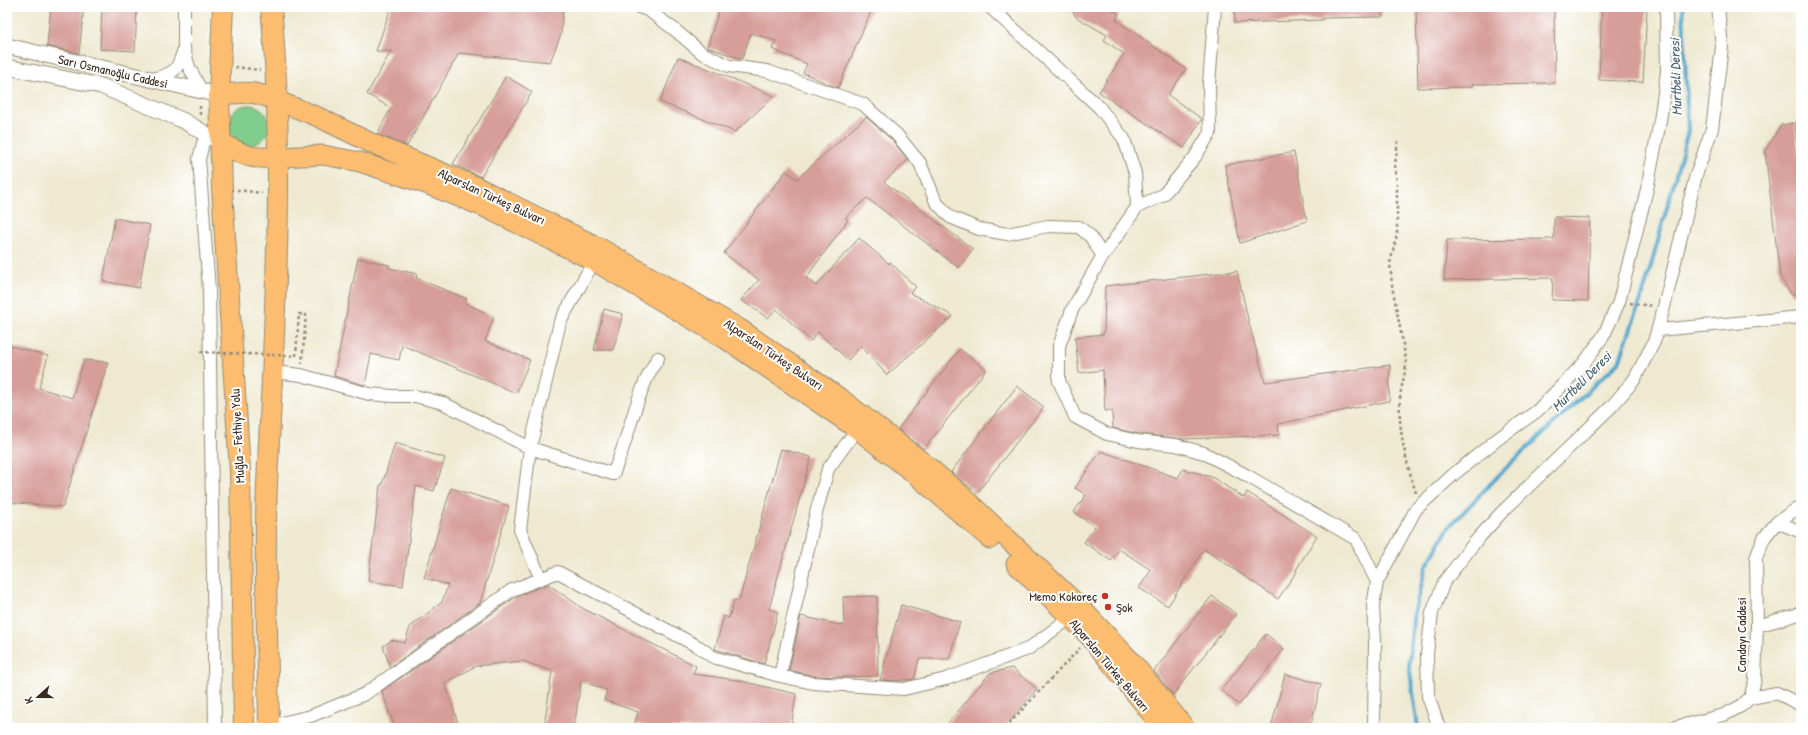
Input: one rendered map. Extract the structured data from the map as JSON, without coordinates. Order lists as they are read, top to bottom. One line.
{"streets":{"highway":["Muğla - Fethiye Yolu"],"main road":["Alparslan Türkeş Bulvarı"],"street":["Sarı Osmanoğlu Caddesi","Candayı Caddesi"]},"crossings":[["Sarı Osmanoğlu Caddesi","Muğla - Fethiye Yolu"]],"water":["Murtbeli Deresi"],"places":["Memo Kokoreç","Şok"],"north":"left"}
